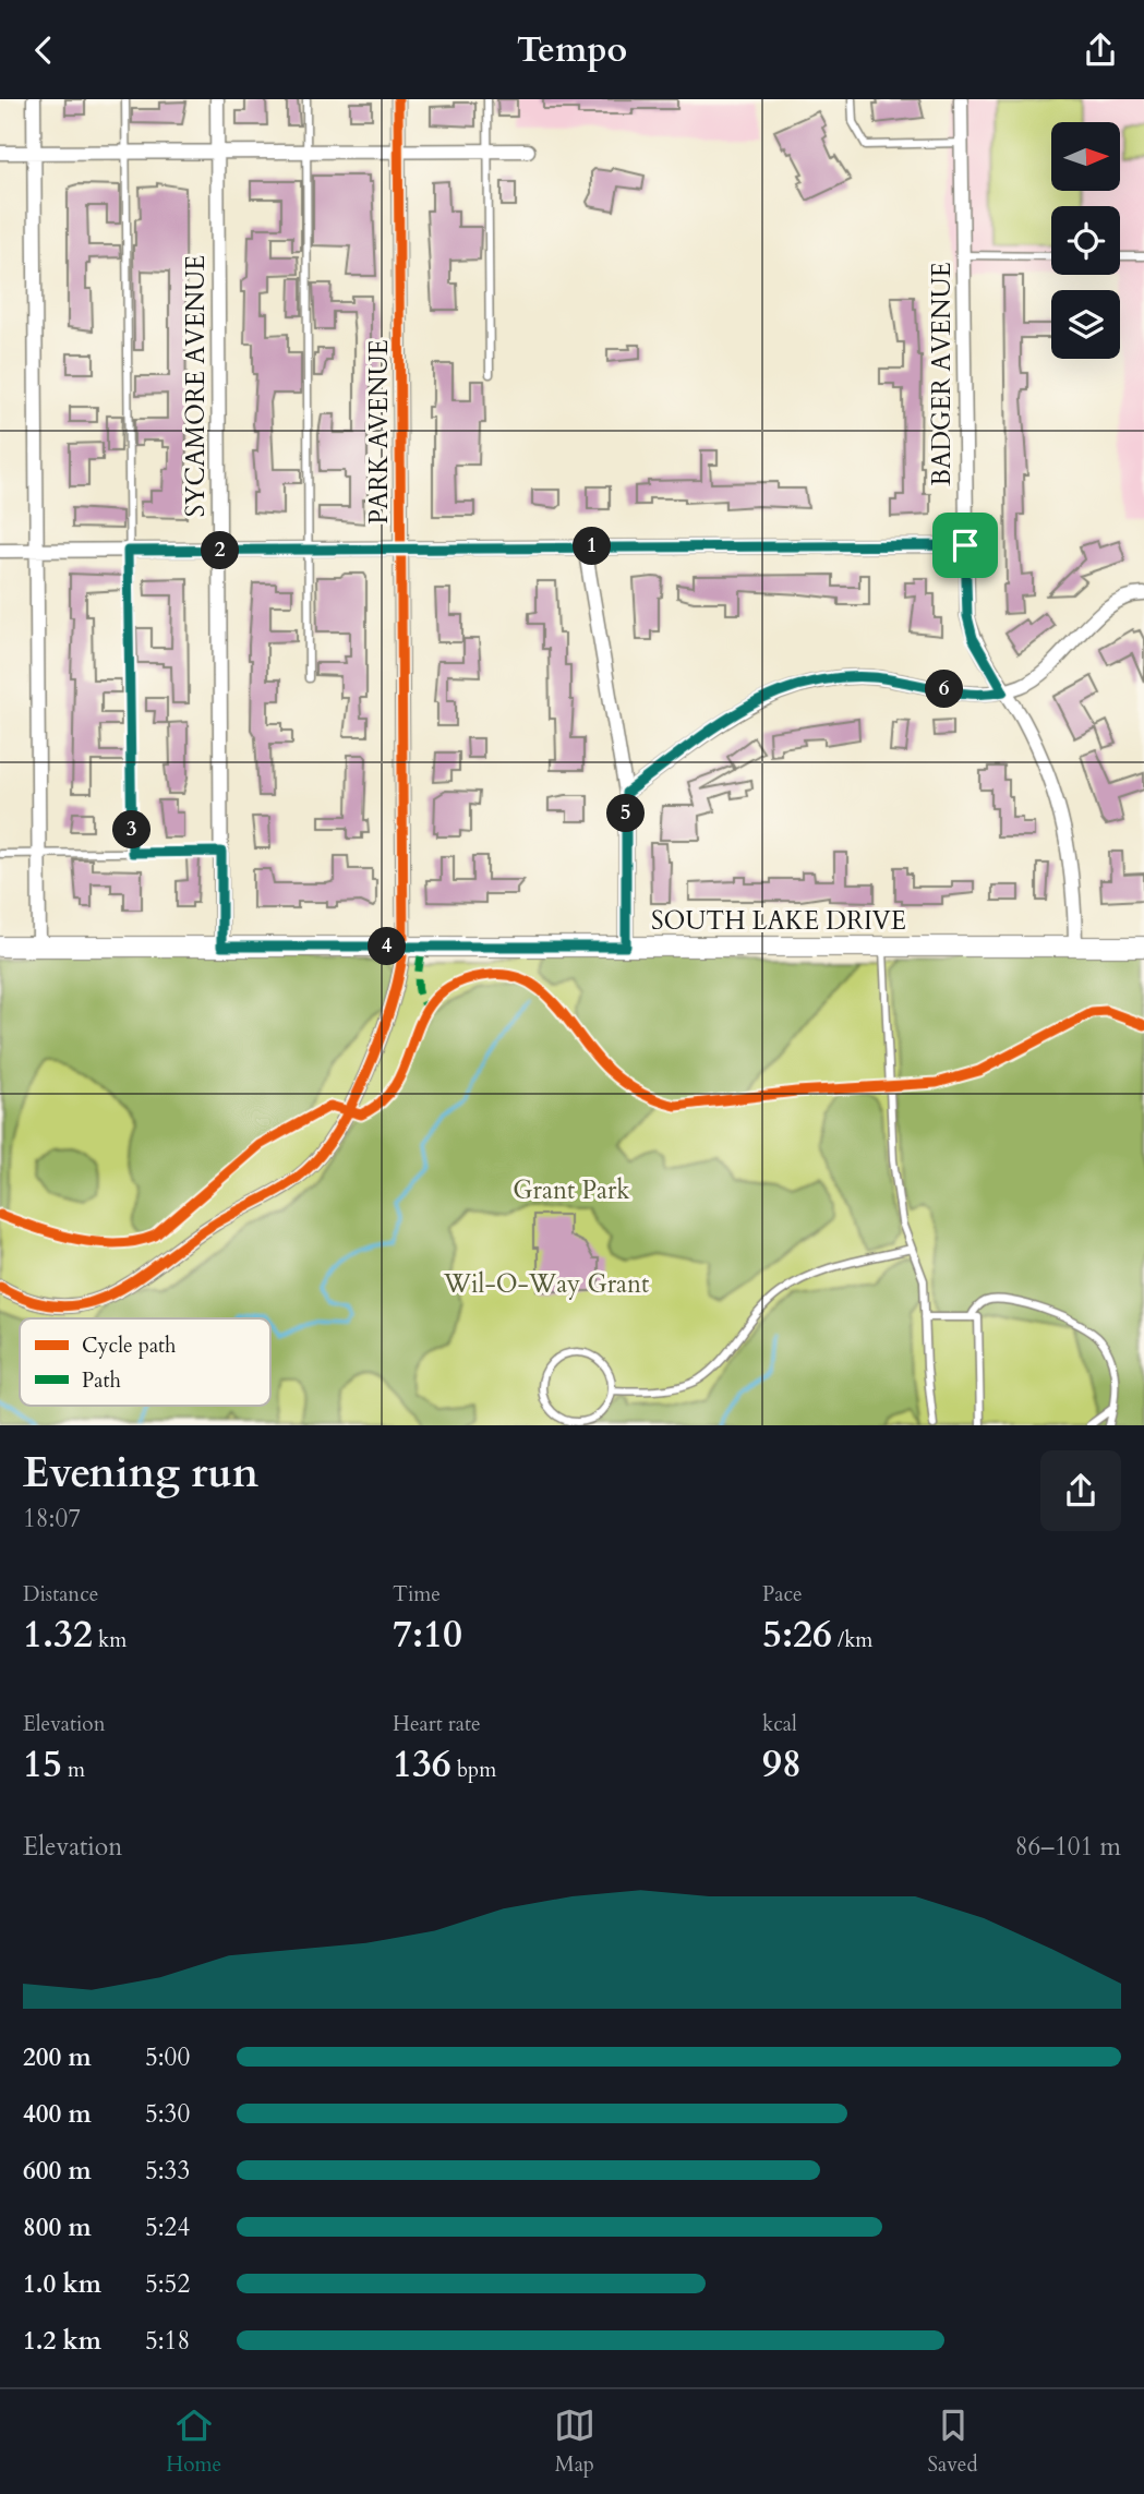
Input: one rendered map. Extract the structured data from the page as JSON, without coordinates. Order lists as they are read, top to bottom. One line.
{"streets":{"street":["BADGER AVENUE","SYCAMORE AVENUE","PARK AVENUE","SOUTH LAKE DRIVE"]},"crossings":[["BADGER AVENUE","SOUTH LAKE DRIVE"],["SYCAMORE AVENUE","SOUTH LAKE DRIVE"],["PARK AVENUE","SOUTH LAKE DRIVE"]],"parks":["Grant Park","Wil-O-Way Grant"],"legend":["Cycle path","Path"],"north":"right","page":{"header":"Tempo","pins":["1","2","6","5","3","4"],"heading":["Evening run","18:07"],"stats":[["Distance","1.32 km"],["Time","7:10"],["Pace","5:26 /km"],["Elevation","15 m"],["Heart rate","136 bpm"],["kcal","98"]],"chart":["Elevation","86–101 m"],"list":[{"name":"200 m","note":"5:00"},{"name":"400 m","note":"5:30"},{"name":"600 m","note":"5:33"},{"name":"800 m","note":"5:24"},{"name":"1.0 km","note":"5:52"},{"name":"1.2 km","note":"5:18"}],"tabs":["Home","Map","Saved"]}}
